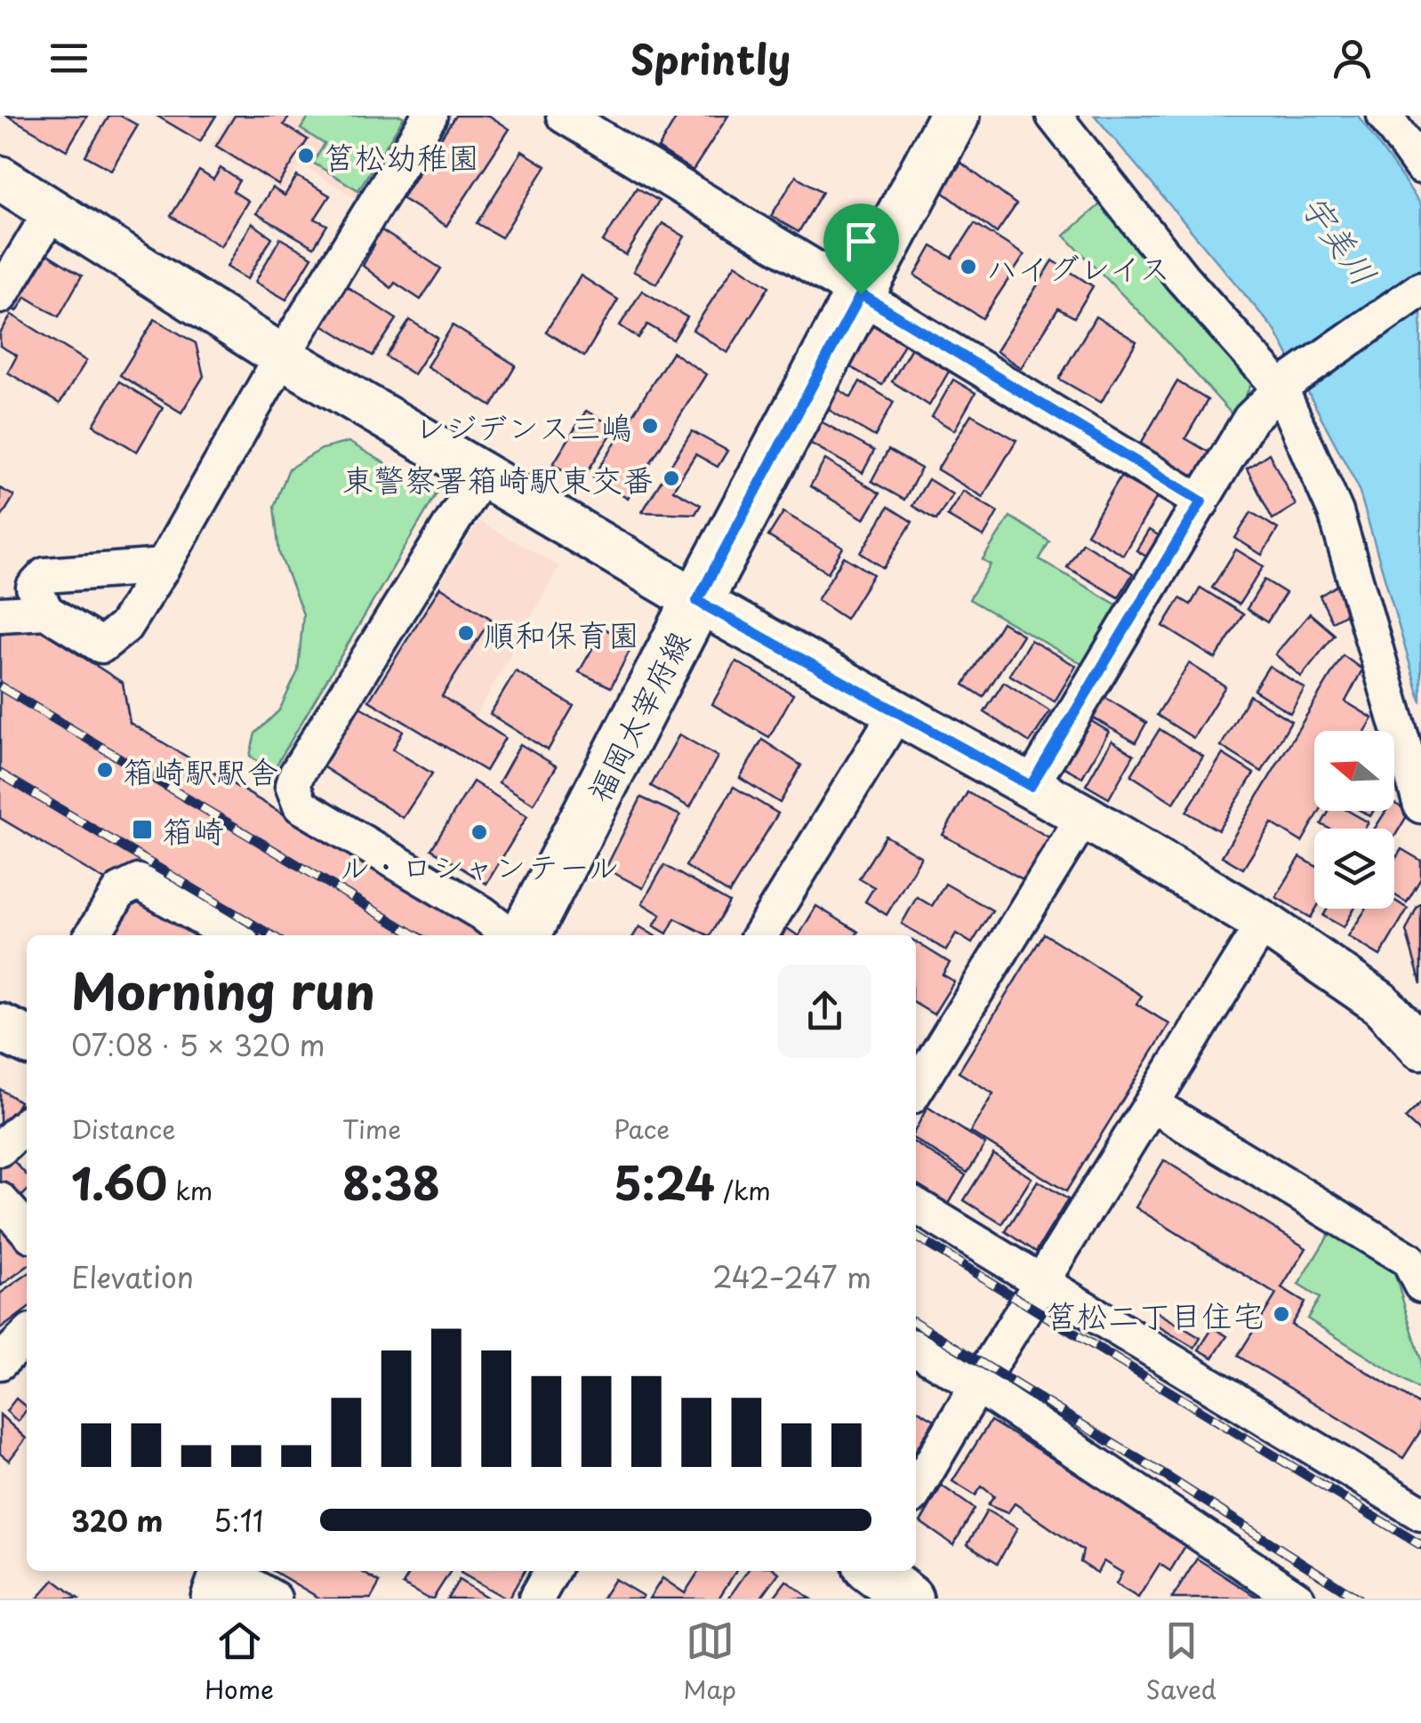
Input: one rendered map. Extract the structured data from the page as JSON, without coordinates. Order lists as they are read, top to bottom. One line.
{"streets":{"main road":["福岡太宰府線"]},"water":["宇美川"],"places":{"other":["筥松幼稚園","ハイグレイス","レジデンス三嶋","東警察署箱崎駅東交番","順和保育園","箱崎駅駅舎","ル・ロシャンテール","筥松二丁目住宅"],"transit":["箱崎"]},"north":"left","page":{"header":"Sprintly","heading":["Morning run","07:08 · 5 × 320 m"],"stats":[["Distance","1.60 km"],["Time","8:38"],["Pace","5:24 /km"]],"chart":["Elevation","242–247 m"],"list":[{"name":"320 m","note":"5:11"}],"tabs":["Home","Map","Saved"]}}
